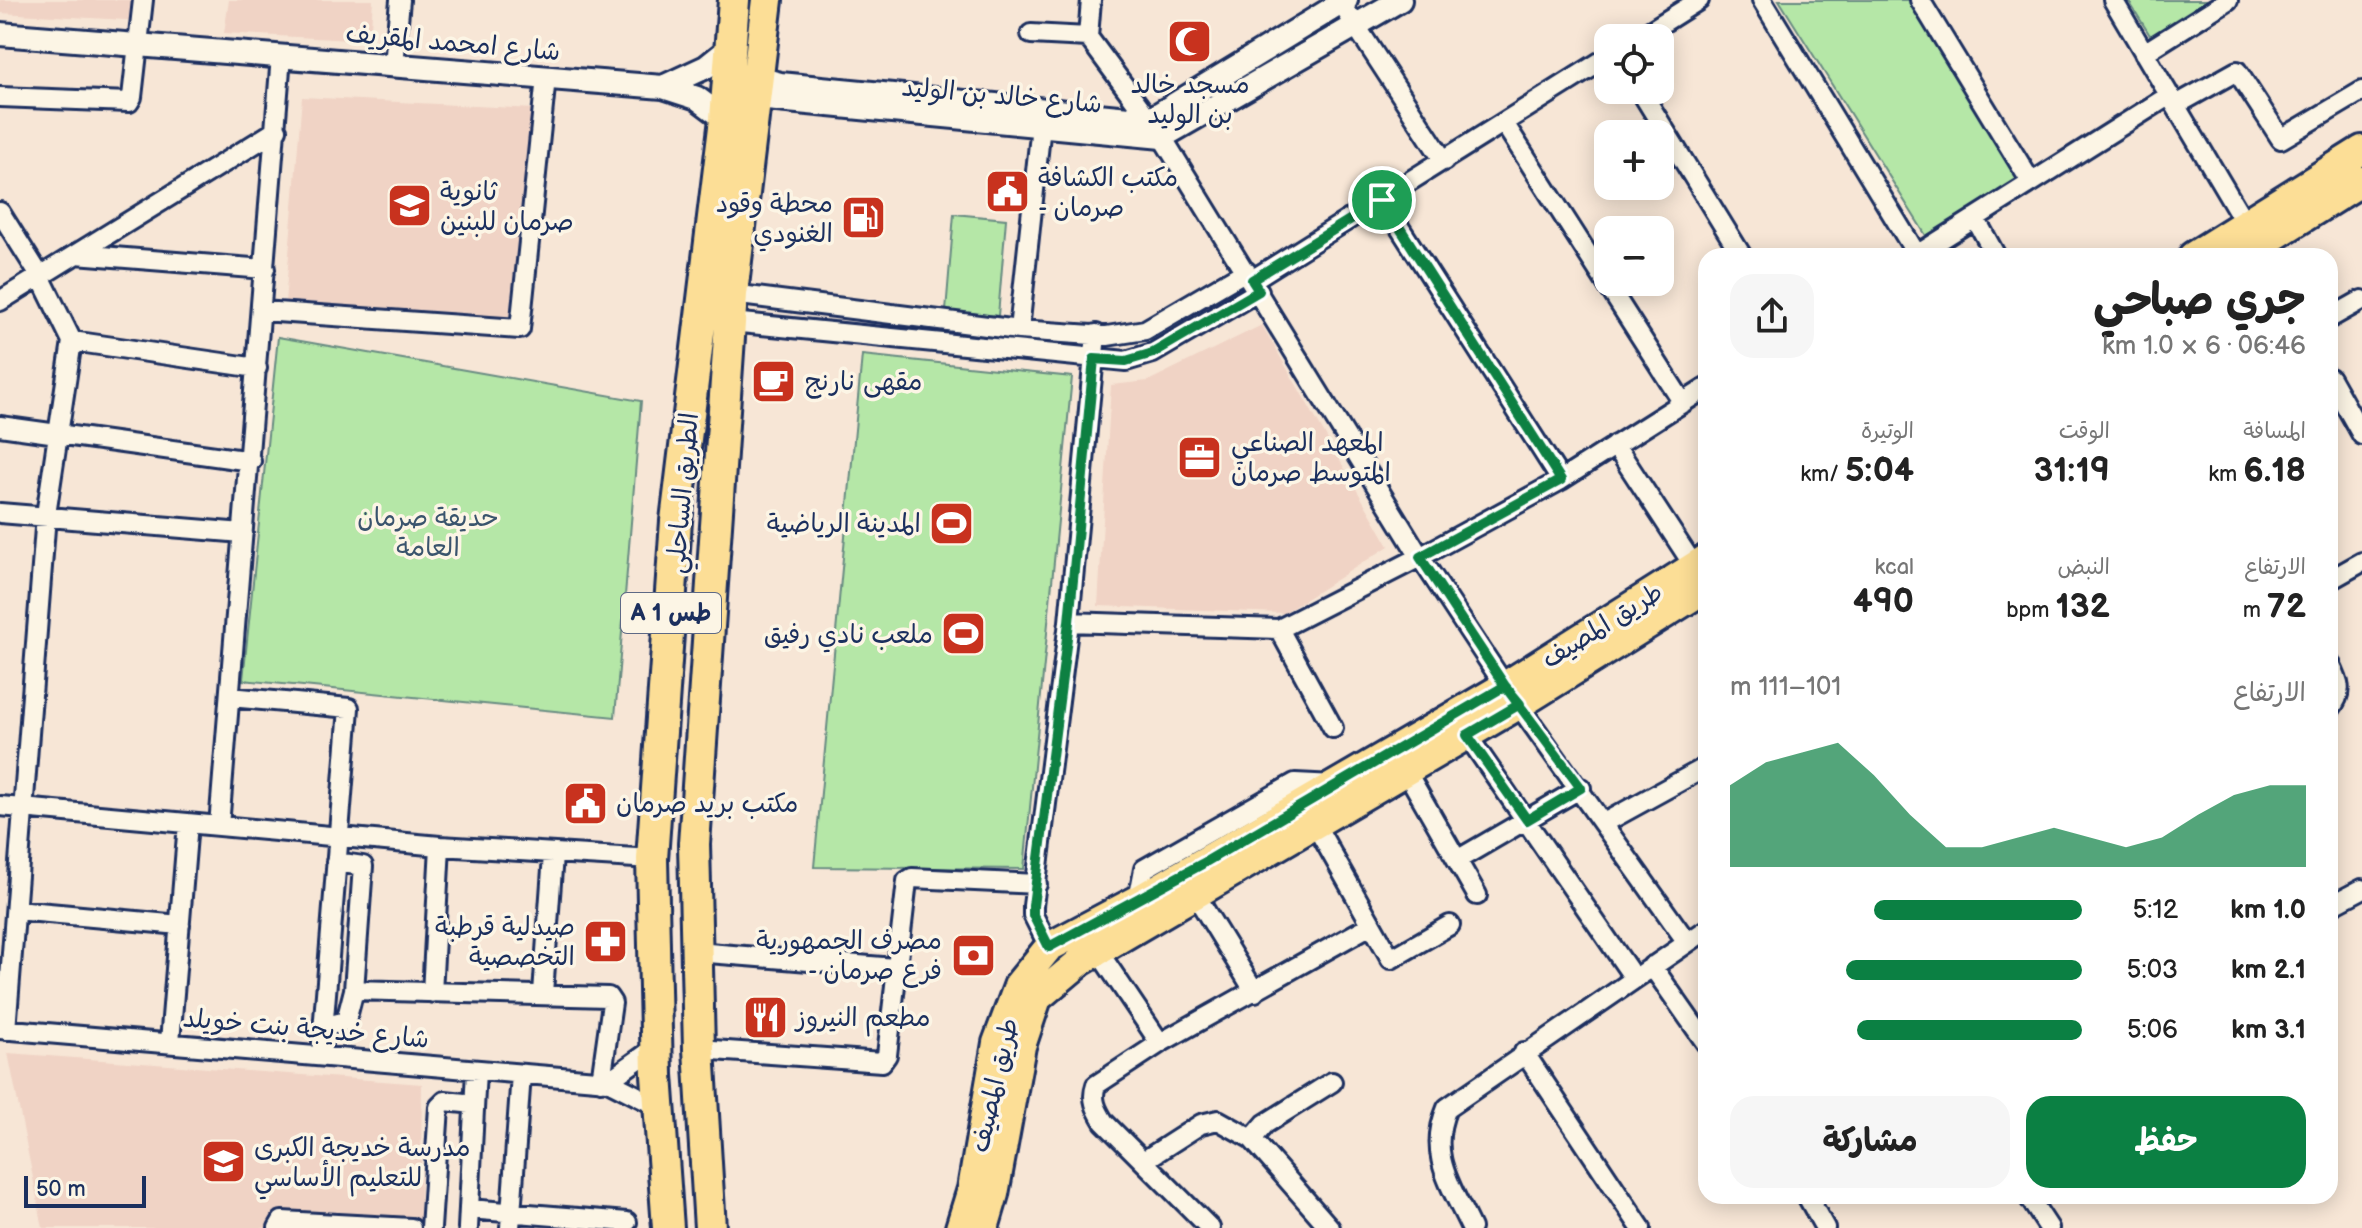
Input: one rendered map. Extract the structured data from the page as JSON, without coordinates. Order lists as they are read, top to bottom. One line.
{"streets":{"highway":["الطريق الساحلي","A 1 طس"],"main road":["طريق المصيف"],"street":["شارع امحمد المقريف","شارع خالد بن الوليد","شارع خديجة بنت خويلد"]},"crossings":[["شارع امحمد المقريف","الطريق الساحلي"],["شارع خالد بن الوليد","الطريق الساحلي"]],"parks":["حديقة صرمان العامة"],"places":{"mosque":["مسجد خالد بن الوليد"],"public building":["مكتب الكشافة - صرمان","مكتب بريد صرمان"],"school or university":["ثانوية صرمان للبنين","مدرسة خديجة الكبرى للتعليم الأساسي"],"fuel station":["محطة وقود الغنودي"],"cafe":["مقهى نارنج"],"office":["المعهد الصناعي المتوسط صرمان"],"sports":["المدينة الرياضية","ملعب نادي رفيق"],"pharmacy":["صيدلية قرطبة التخصصية"],"bank":["مصرف الجمهورية - فرع صرمان"],"restaurant":["مطعم النيروز"]},"scale_bar":"50 m","page":{"map_buttons":["+","−"],"heading":["جري صباحي","06:46 · 6 × 1.0 km"],"stats":[["المسافة","6.18 km"],["الوقت","31:19"],["الوتيرة","5:04 /km"],["الارتفاع","72 m"],["النبض","132 bpm"],["kcal","490"]],"chart":["الارتفاع","101–111 m"],"list":[{"name":"1.0 km","note":"5:12"},{"name":"2.1 km","note":"5:03"},{"name":"3.1 km","note":"5:06"}],"buttons":["حفظ","مشاركة"],"scale":"50 m"}}
